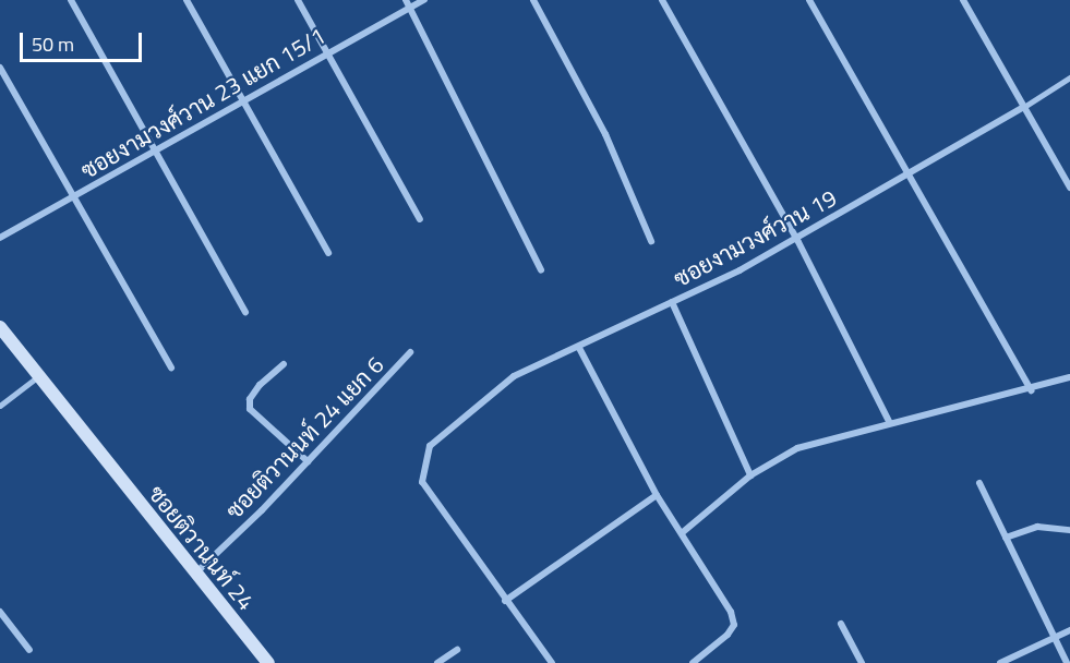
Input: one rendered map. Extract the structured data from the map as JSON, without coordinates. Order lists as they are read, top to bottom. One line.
{"streets":{"street":["ซอยงามวงศ์วาน 23 แยก 15/1","ซอยงามวงศ์วาน 19","ซอยติวานนท์ 24 แยก 6","ซอยติวานนท์ 24"]},"crossings":[["ซอยติวานนท์ 24 แยก 6","ซอยติวานนท์ 24"]],"scale_bar":"50 m"}
